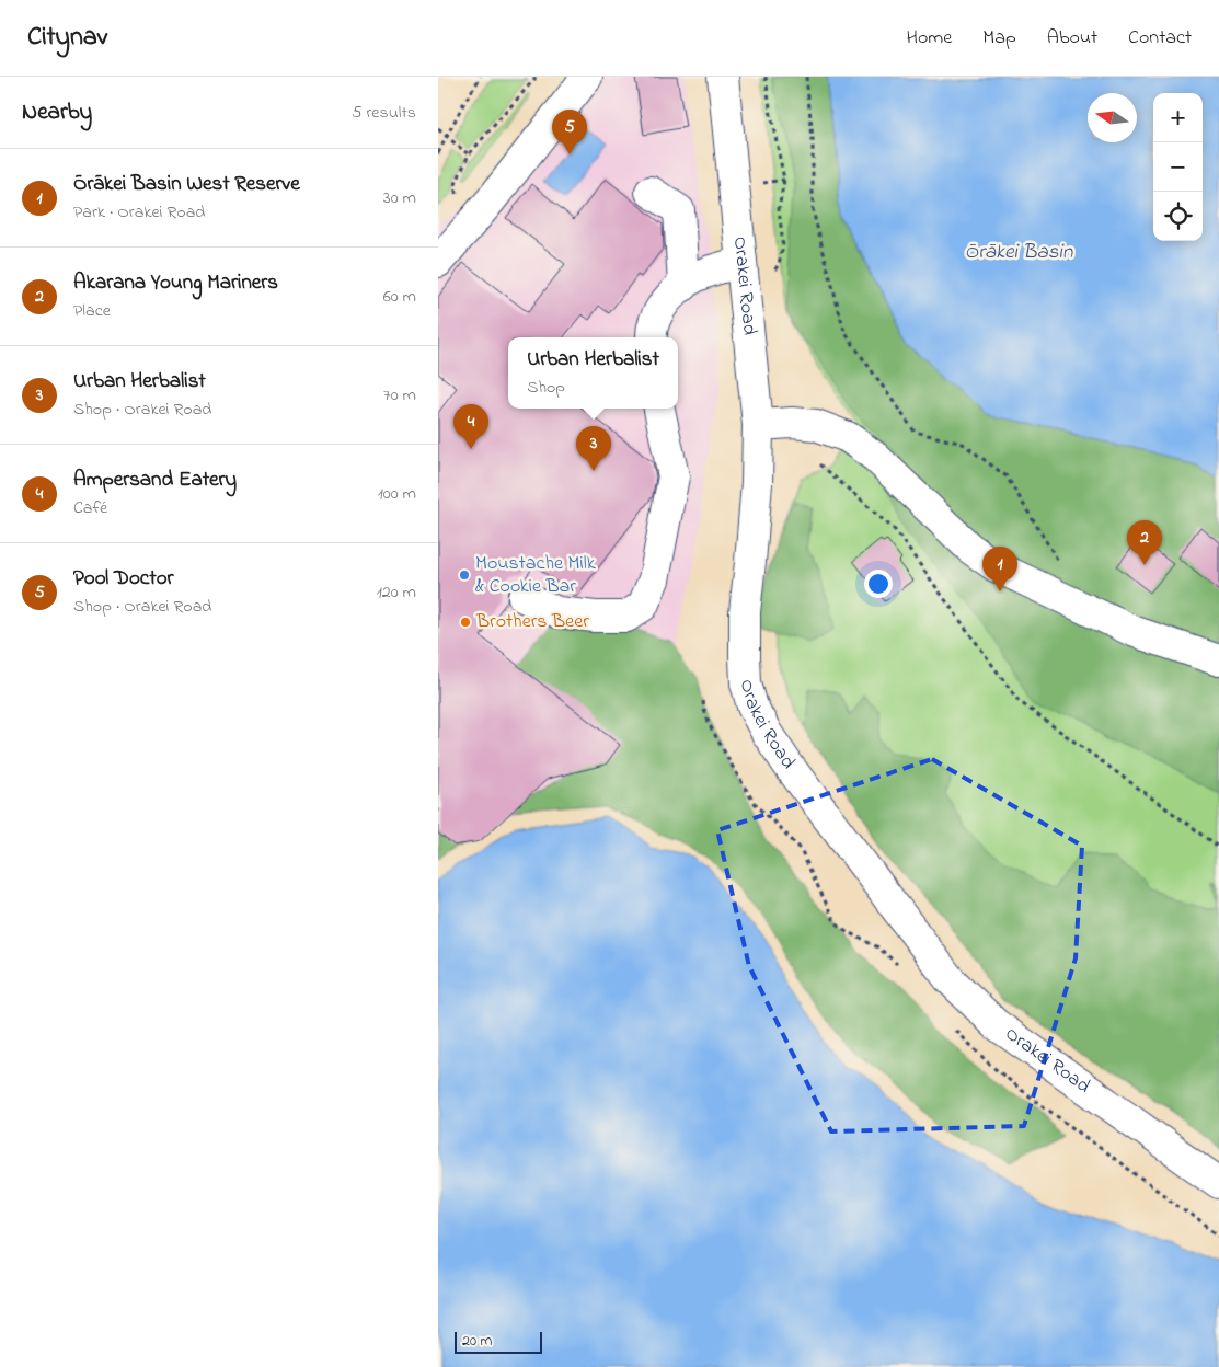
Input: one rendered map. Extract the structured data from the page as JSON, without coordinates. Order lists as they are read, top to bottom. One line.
{"streets":{"main road":["Orakei Road"]},"water":["Ōrākei Basin"],"places":["Moustache Milk & Cookie Bar","Brothers Beer"],"scale_bar":"20 m","north":"left","page":{"header":"Citynav","nav":["Home","Map","About","Contact"],"heading":["Nearby","5 results"],"map_buttons":["+","−"],"pins":["5","4","3","2","1"],"list":[{"mark":"1","name":"Ōrākei Basin West Reserve","note":"Park · Orakei Road","value":"30 m"},{"mark":"2","name":"Akarana Young Mariners","note":"Place","value":"60 m"},{"mark":"3","name":"Urban Herbalist","note":"Shop · Orakei Road","value":"70 m"},{"mark":"4","name":"Ampersand Eatery","note":"Café","value":"100 m"},{"mark":"5","name":"Pool Doctor","note":"Shop · Orakei Road","value":"120 m"}],"popup":["Urban Herbalist","Shop"],"scale":"20 m"}}
